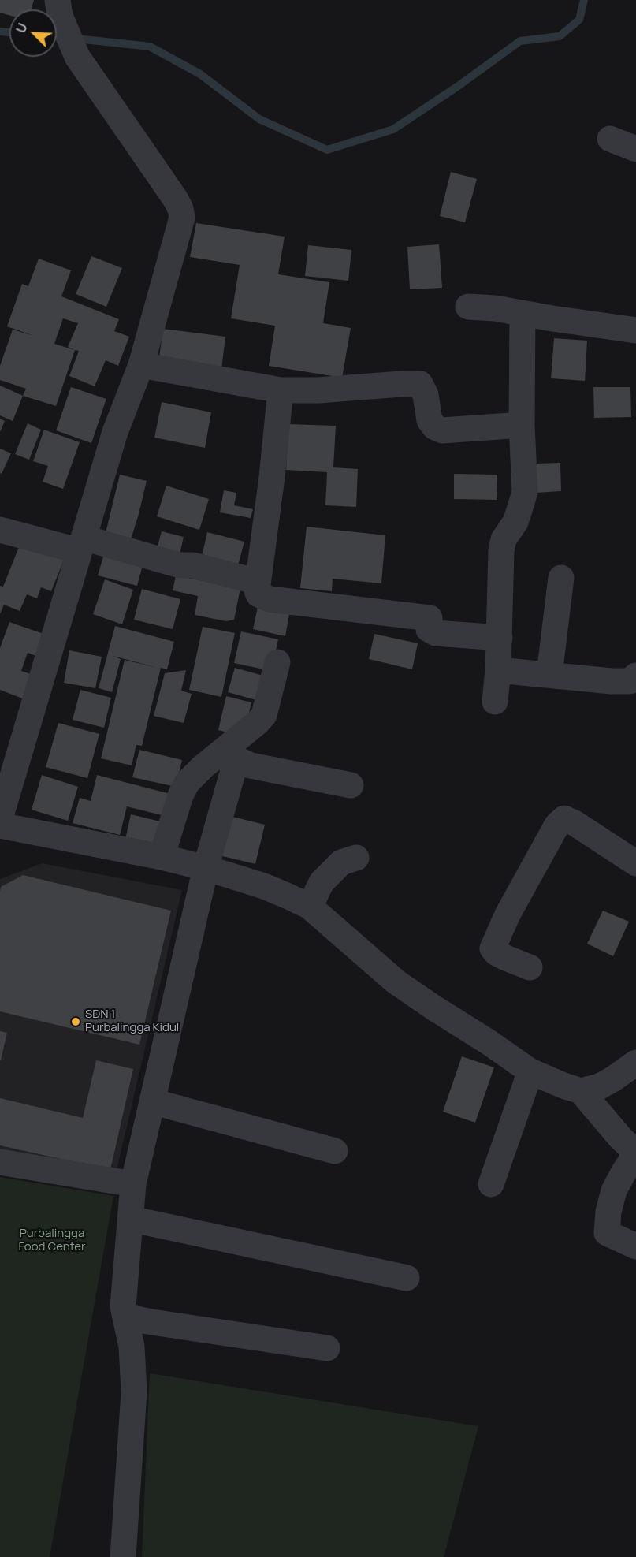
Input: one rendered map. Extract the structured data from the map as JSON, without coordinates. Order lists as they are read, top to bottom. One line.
{"parks":["Purbalingga Food Center"],"places":["SDN 1 Purbalingga Kidul"],"north":"top left"}
